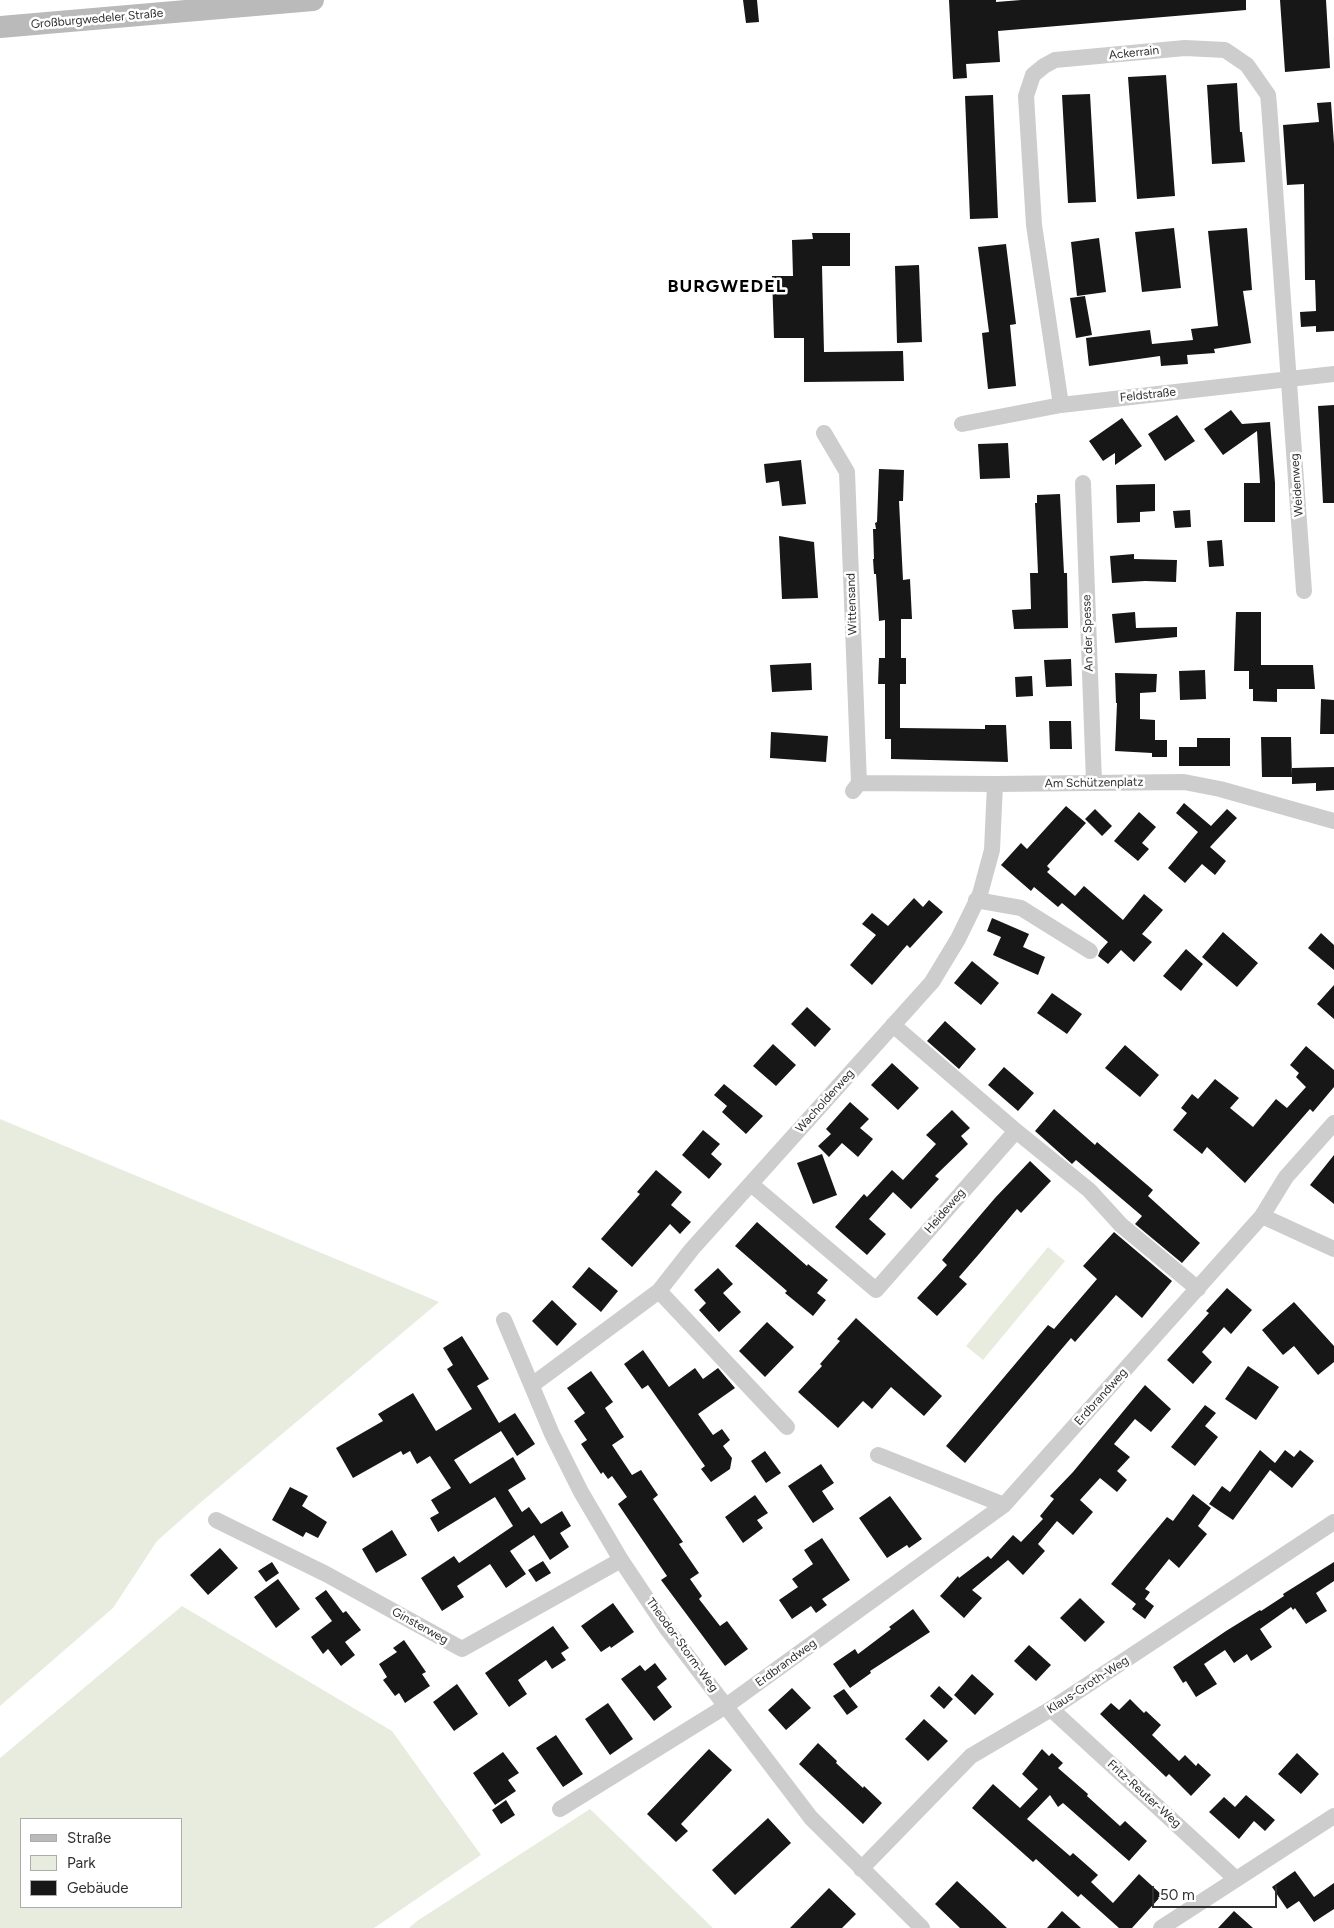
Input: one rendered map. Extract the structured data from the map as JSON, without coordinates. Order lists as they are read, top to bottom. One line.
{"streets":{"street":["Großburgwedeler Straße","Ackerrain","Feldstraße","Weidenweg","Wittensand","An der Spesse","Am Schützenplatz","Wacholderweg","Heideweg","Erdbrandweg","Ginsterweg","Theodor-Storm-Weg","Klaus-Groth-Weg","Fritz-Reuter-Weg"]},"crossings":[["Ackerrain","Feldstraße"],["Ackerrain","Weidenweg"],["Feldstraße","Weidenweg"],["Wittensand","Am Schützenplatz"],["An der Spesse","Am Schützenplatz"],["Am Schützenplatz","Wacholderweg"],["Wacholderweg","Heideweg"],["Wacholderweg","Theodor-Storm-Weg"],["Erdbrandweg","Theodor-Storm-Weg"],["Ginsterweg","Theodor-Storm-Weg"],["Theodor-Storm-Weg","Klaus-Groth-Weg"],["Klaus-Groth-Weg","Fritz-Reuter-Weg"]],"districts":["BURGWEDEL"],"legend":["Straße","Park","Gebäude"],"scale_bar":"50 m"}
